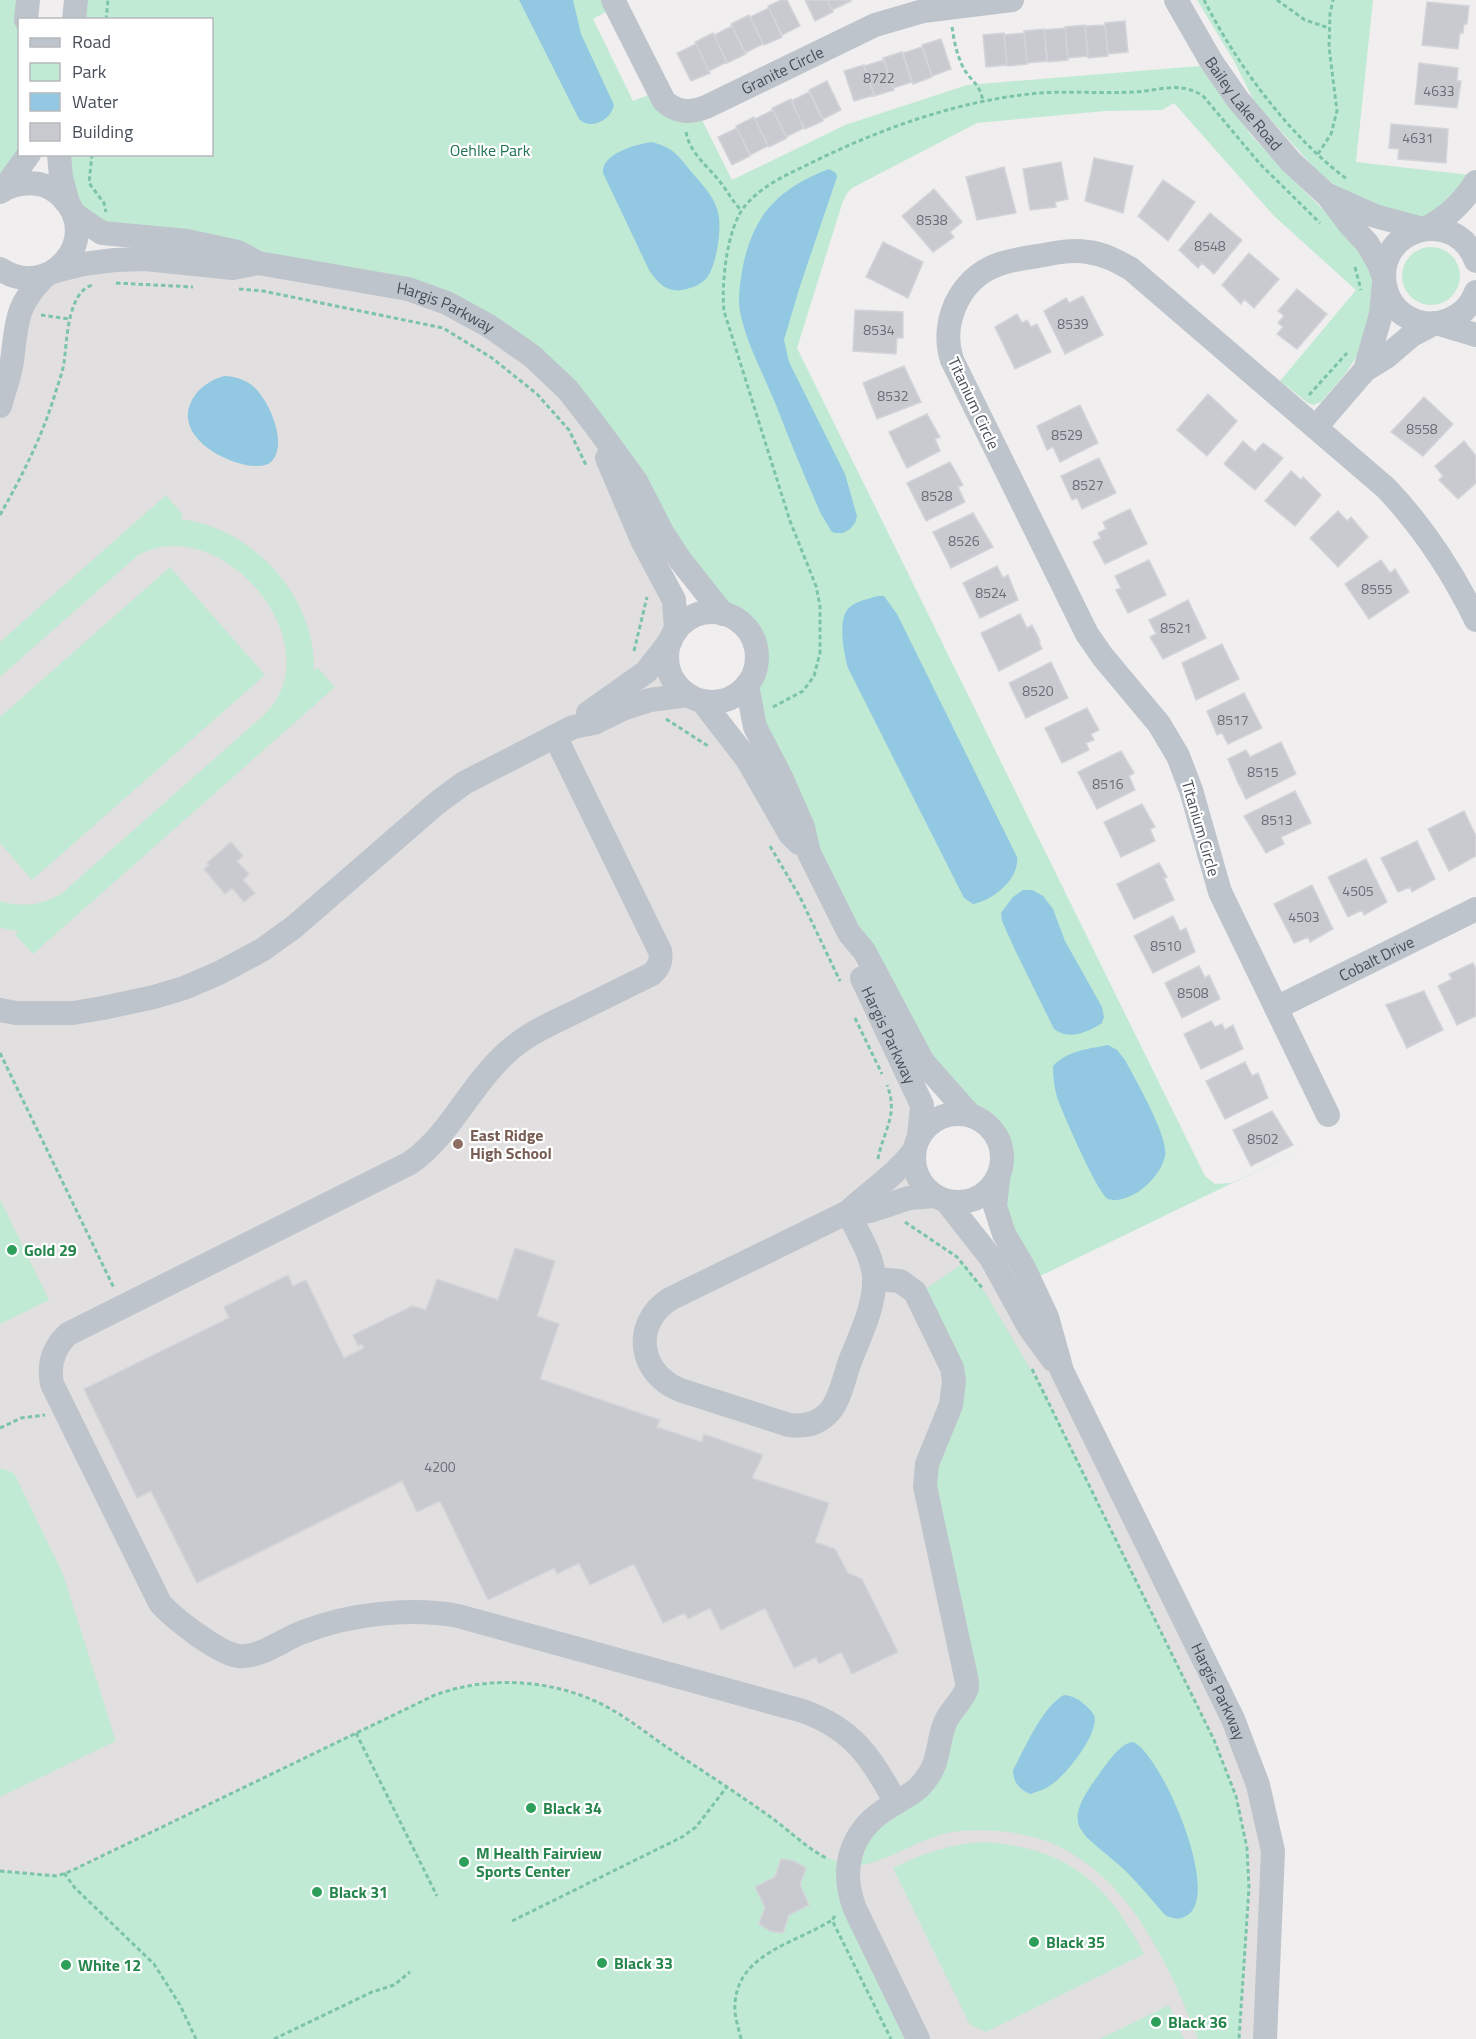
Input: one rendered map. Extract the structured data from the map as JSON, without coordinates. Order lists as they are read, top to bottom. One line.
{"streets":{"street":["Granite Circle","Bailey Lake Road","Hargis Parkway","Titanium Circle","Cobalt Drive"]},"crossings":[["Titanium Circle","Cobalt Drive"]],"parks":["Oehlke Park"],"places":["East Ridge High School","Gold 29","Black 34","M Health Fairview Sports Center","Black 31","Black 35","Black 33","White 12","Black 36"],"house_numbers":["8722","4633","4631","8538","8548","8539","8534","8532","8558","8529","8527","8528","8526","8555","8524","8521","8520","8517","8515","8516","8513","4505","4503","8510","8508","8502","4200"],"legend":["Road","Park","Water","Building"]}
